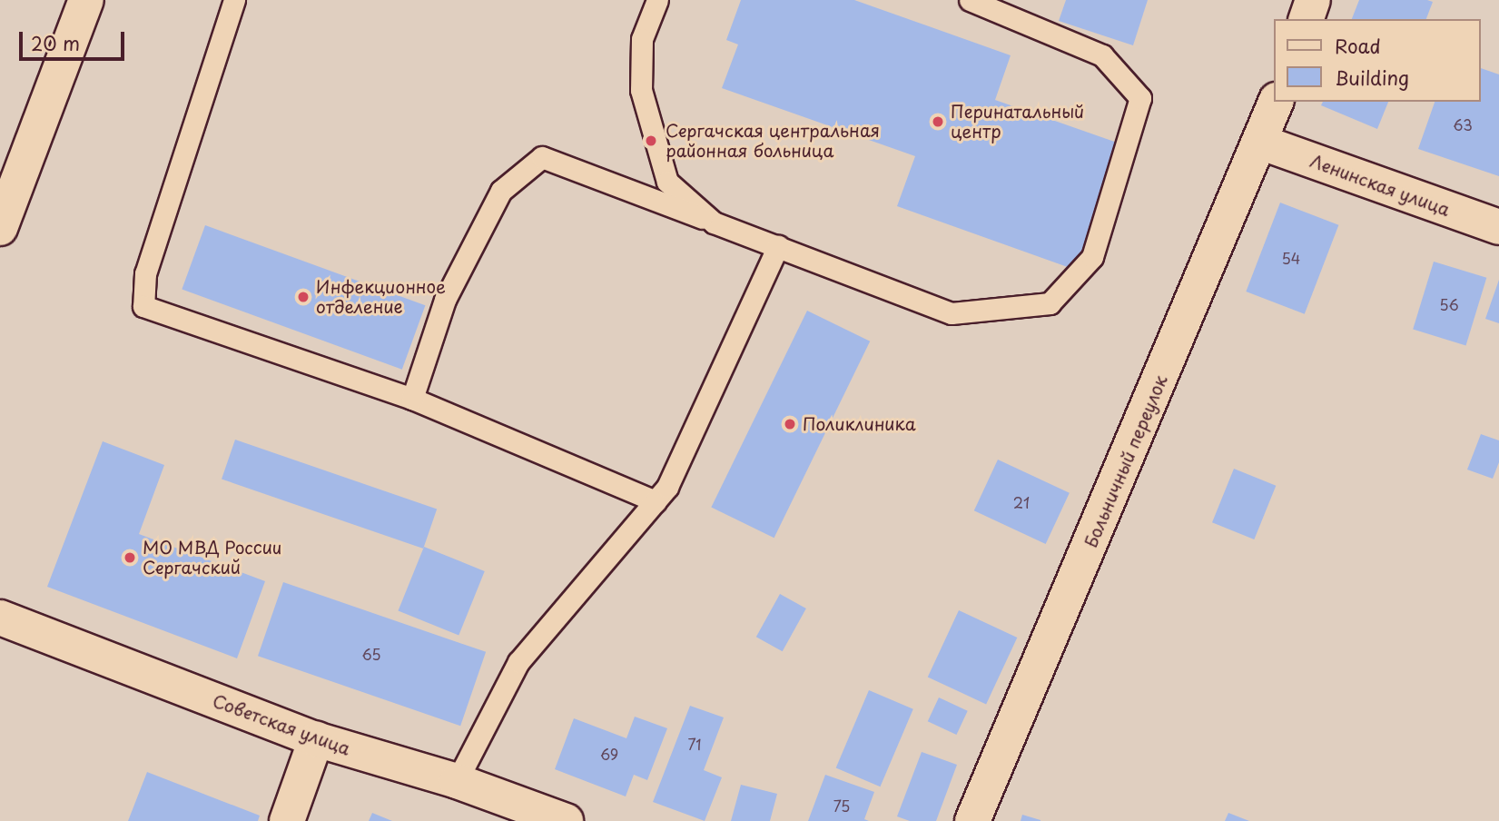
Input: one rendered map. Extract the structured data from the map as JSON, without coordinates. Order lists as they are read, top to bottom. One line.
{"streets":{"street":["Ленинская улица","Больничный переулок","Советская улица"]},"crossings":[["Ленинская улица","Больничный переулок"]],"places":["Перинатальный центр","Сергачская центральная районная больница","Инфекционное отделение","Поликлиника","МО МВД России Сергачский"],"house_numbers":["63","54","56","21","65","71","69","75"],"legend":["Road","Building"],"scale_bar":"20 m"}
